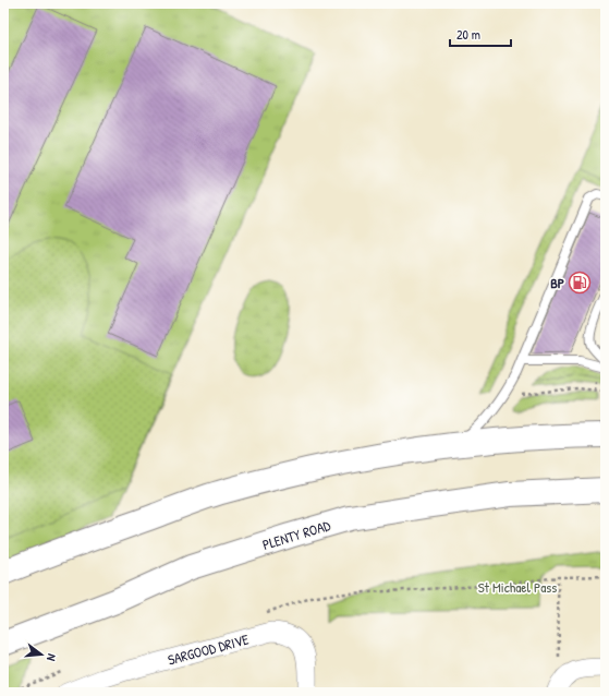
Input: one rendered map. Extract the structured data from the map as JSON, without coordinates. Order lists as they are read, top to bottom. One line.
{"streets":{"highway":["PLENTY ROAD"],"street":["SARGOOD DRIVE"]},"parks":["St Michael Pass"],"places":{"fuel station":["BP"]},"scale_bar":"20 m","north":"right"}
